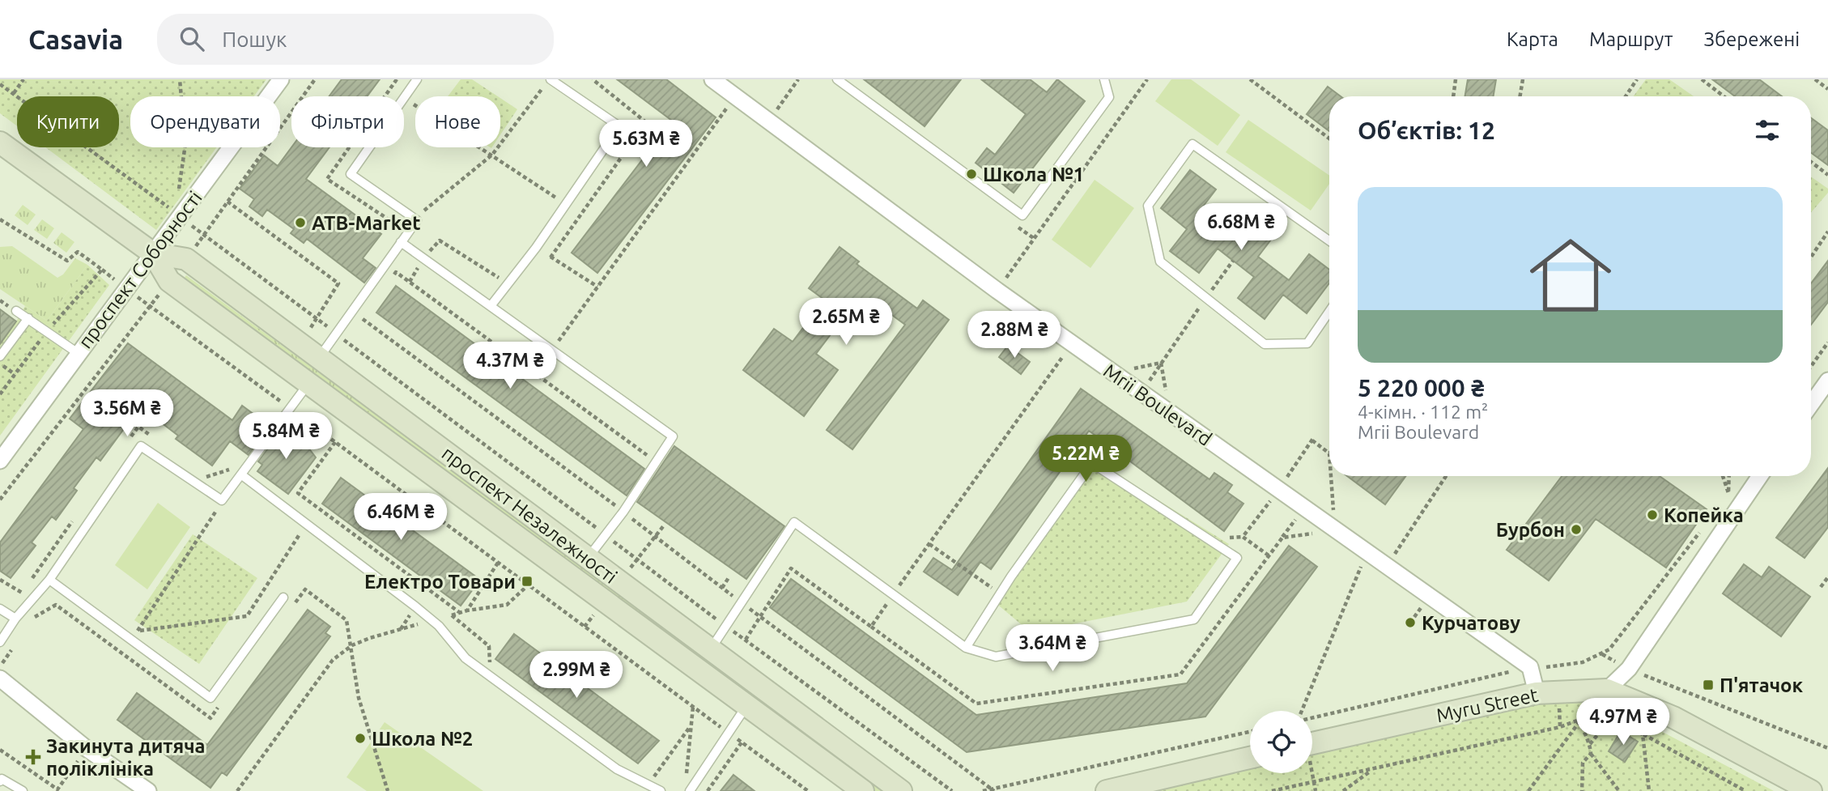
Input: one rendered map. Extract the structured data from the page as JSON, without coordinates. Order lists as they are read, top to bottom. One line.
{"streets":{"street":["проспект Соборності","Mrii Boulevard","проспект Незалежності","Myru Street"]},"crossings":[["проспект Соборності","проспект Незалежності"]],"places":{"other":["Школа №1","ATB-Market","Копейка","Бурбон","Курчатову","Школа №2"],"transit":["Електро Товари","П'ятачок"],"health":["Закинута дитяча поліклініка"]},"page":{"header":"Casavia","search":"Пошук","nav":["Карта","Маршрут","Збережені"],"chip":["Купити","Орендувати","Фільтри","Нове"],"heading":"Об’єктів: 12","price":["5.63M ₴","6.68M ₴","2.65M ₴","2.88M ₴","4.37M ₴","3.56M ₴","5.84M ₴","5.22M ₴","6.46M ₴","3.64M ₴","2.99M ₴","4.97M ₴"],"list":[{"name":"5 220 000 ₴","note":"4-кімн. · 112 m² · Mrii Boulevard"}]}}
